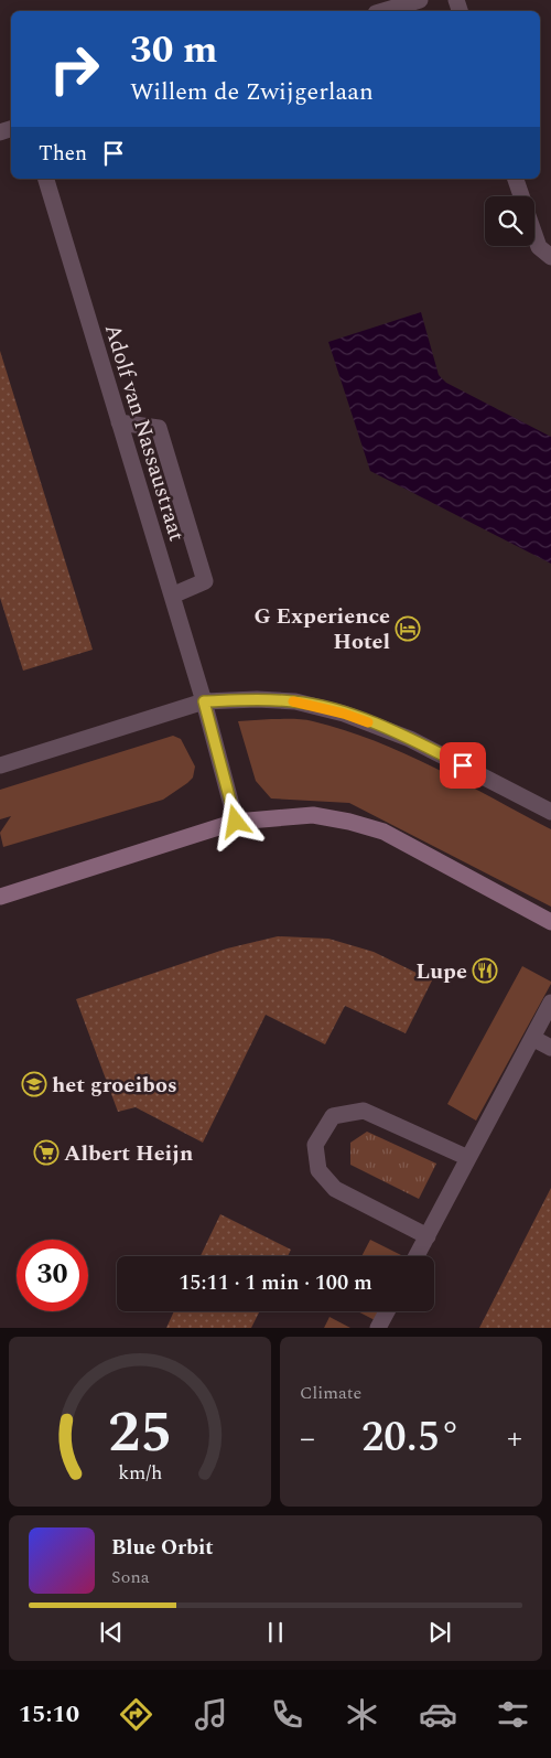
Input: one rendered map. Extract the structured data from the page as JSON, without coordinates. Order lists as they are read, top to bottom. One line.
{"streets":{"street":["Adolf van Nassaustraat"]},"places":{"hotel":["G Experience Hotel"],"restaurant":["Lupe"],"school or university":["het groeibos"],"supermarket":["Albert Heijn"]},"page":{"turn":["30 m","Willem de Zwijgerlaan"],"then":"Then","limit":"30","trip":"15:11 · 1 min · 100 m","tile":"Climate","heat":["−","20.5°","+"],"song":["Blue Orbit","Sona"],"tabs":"15:10","gauge":["25","km/h"]}}
